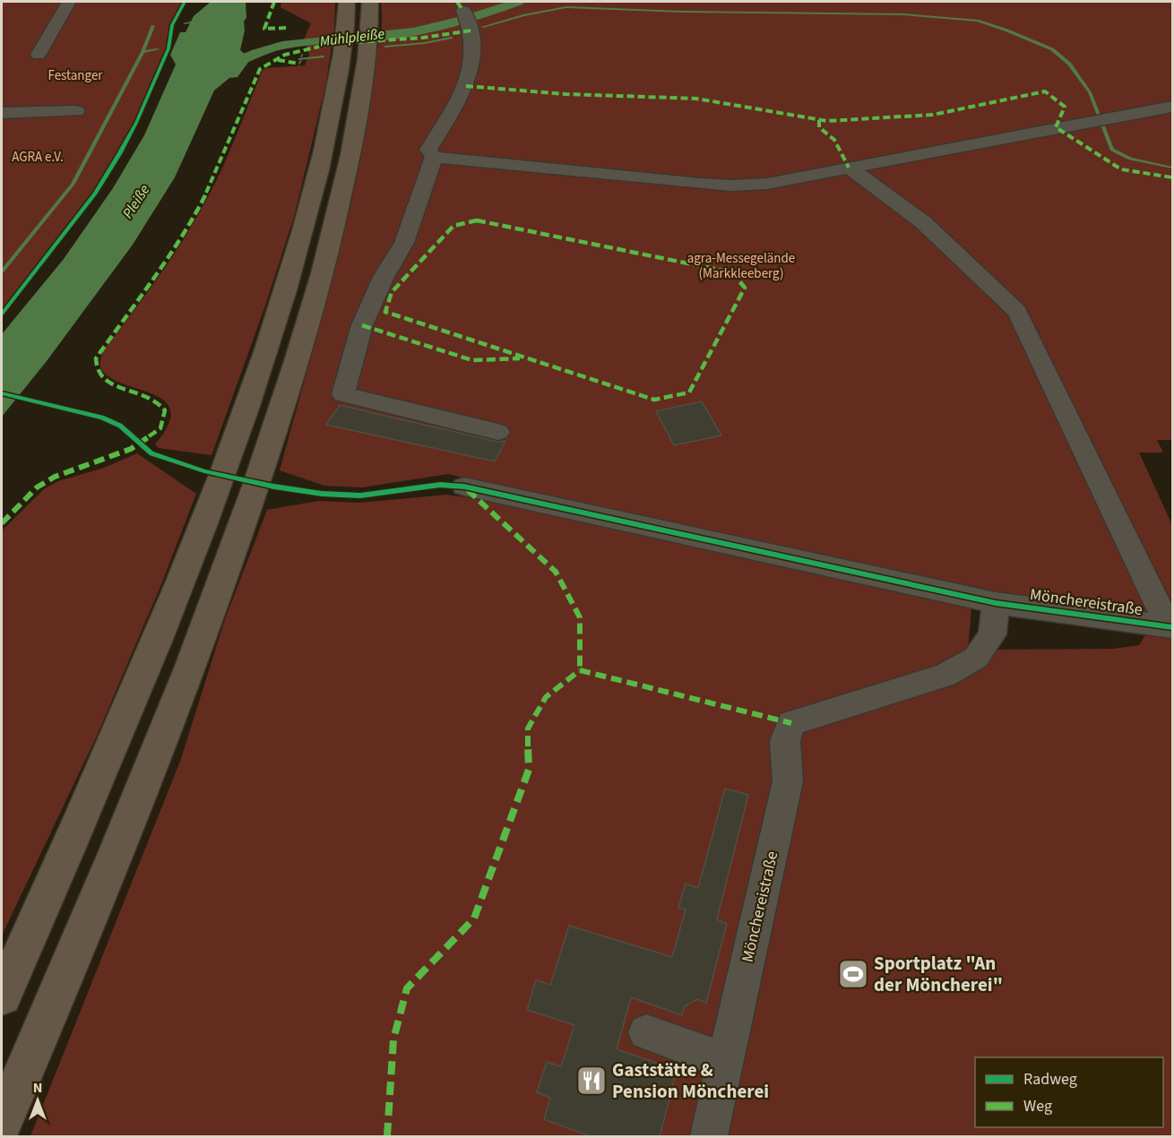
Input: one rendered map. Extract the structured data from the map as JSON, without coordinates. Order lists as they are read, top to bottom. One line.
{"streets":{"lane":["Mönchereistraße"]},"water":["Mühlpleiße","Pleiße"],"parks":["Festanger","AGRA e.V.","agra-Messegelände (Markkleeberg)"],"places":{"sports":["Sportplatz \"An der Möncherei\""],"restaurant":["Gaststätte & Pension Möncherei"]},"legend":["Radweg","Weg"],"north":"top"}
